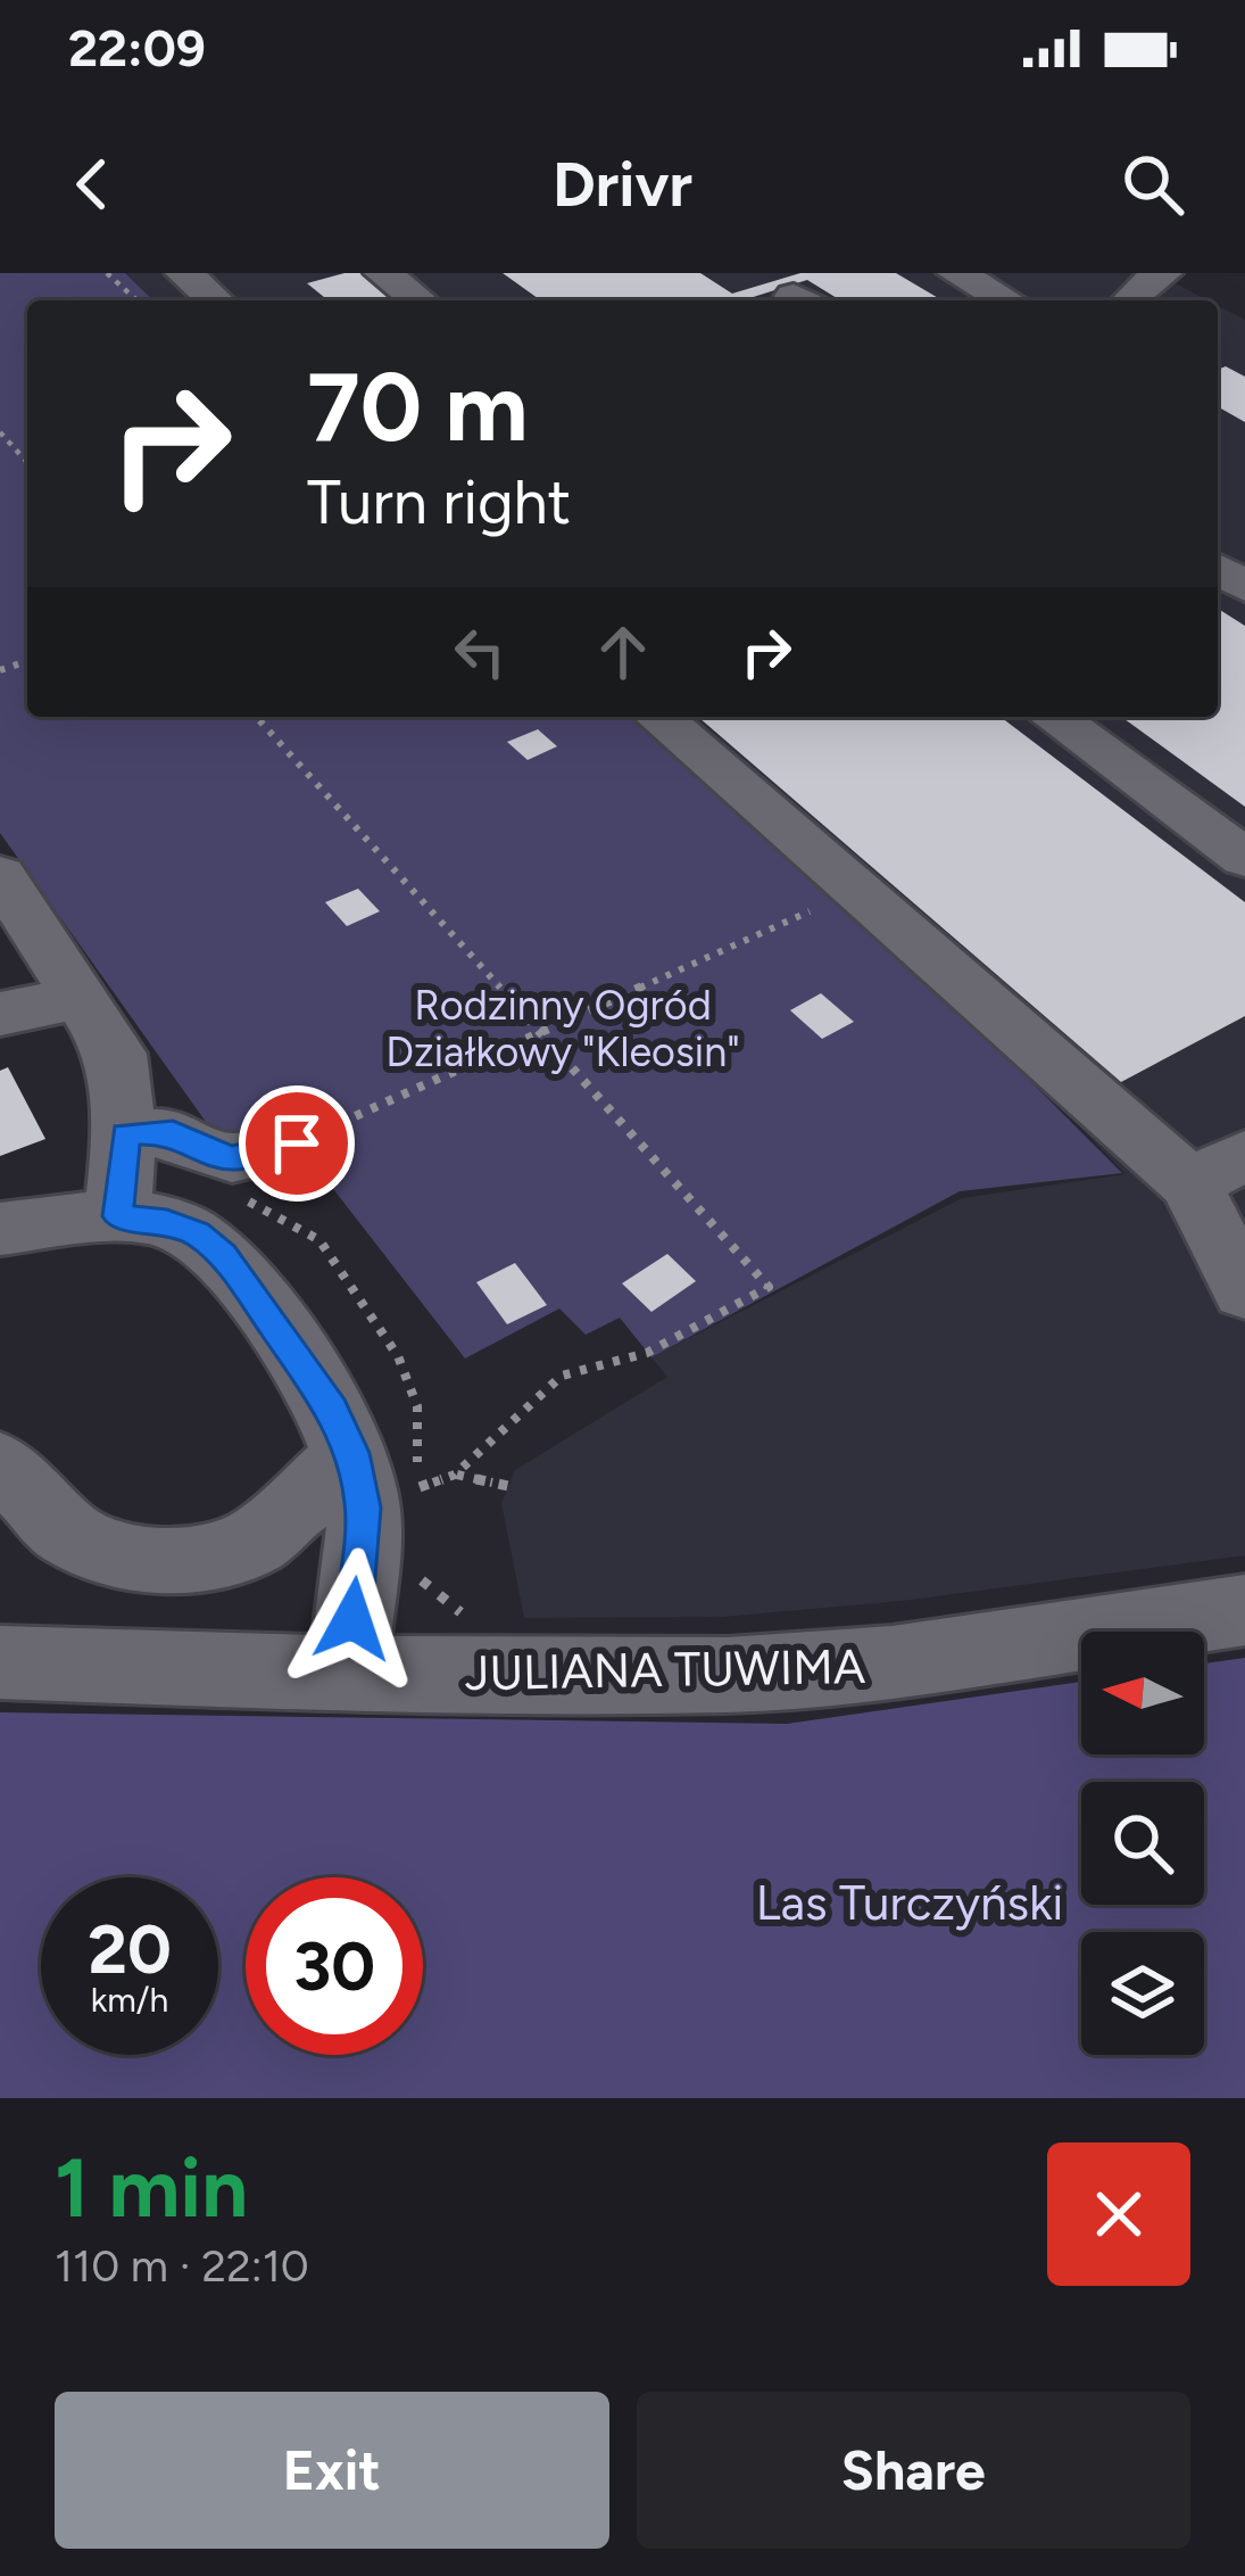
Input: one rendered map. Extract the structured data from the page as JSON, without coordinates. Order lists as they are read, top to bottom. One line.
{"streets":{"street":["JULIANA TUWIMA"]},"parks":["Rodzinny Ogród Działkowy \"Kleosin\"","Las Turczyński"],"north":"left","page":{"status":"22:09","header":"Drivr","turn":["70 m","Turn right"],"speed":"20 km/h","limit":"30","heading":["1 min","110 m · 22:10"],"buttons":["Exit","Share"]}}
